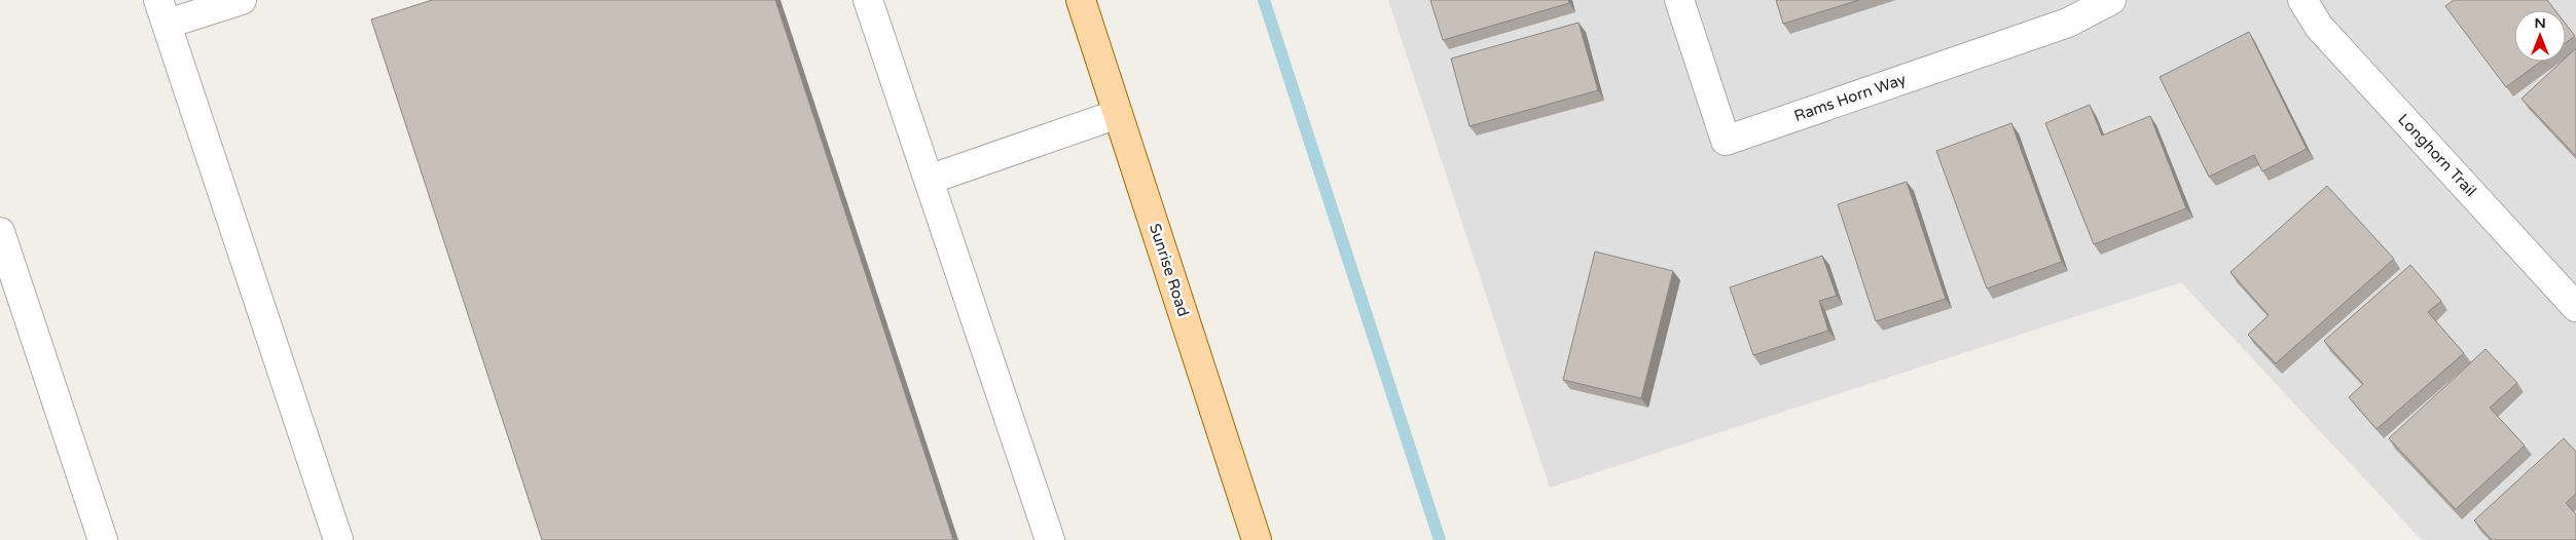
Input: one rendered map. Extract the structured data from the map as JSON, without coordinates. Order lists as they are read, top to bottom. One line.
{"streets":{"main road":["Sunrise Road"],"street":["Rams Horn Way","Longhorn Trail"]},"north":"top"}
